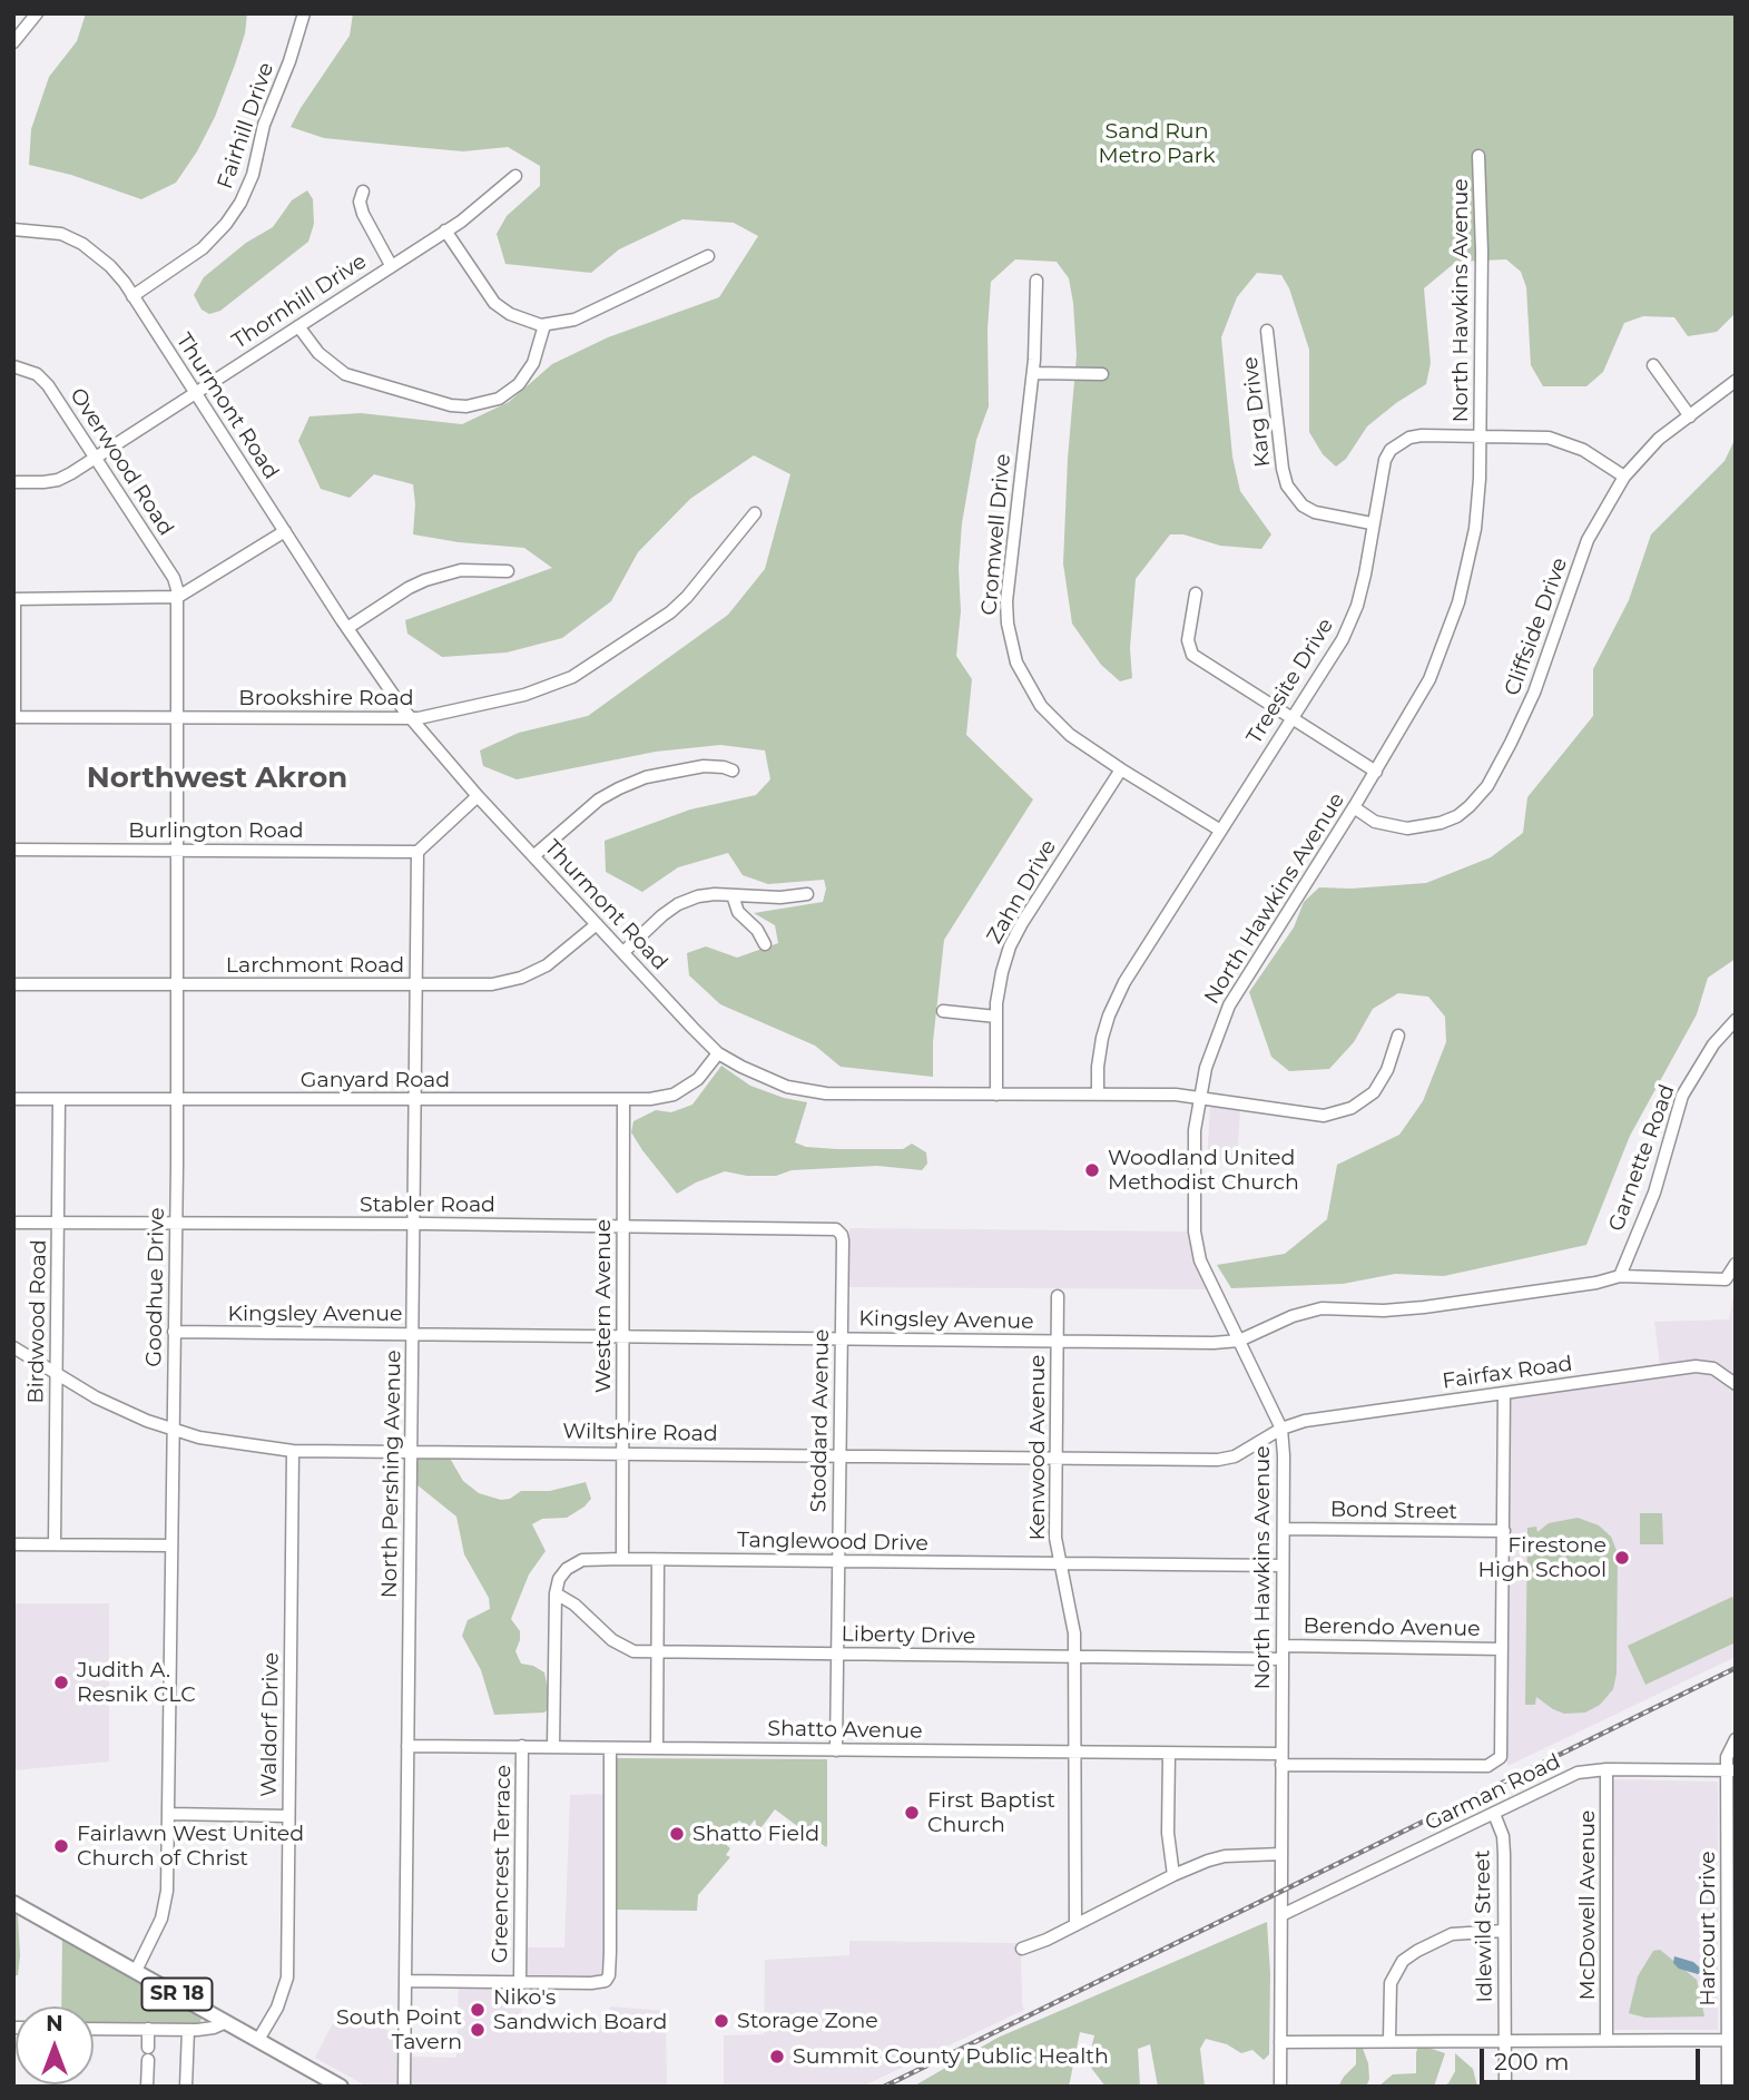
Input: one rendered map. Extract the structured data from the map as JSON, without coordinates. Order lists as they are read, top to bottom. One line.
{"streets":{"main road":["SR 18"],"street":["Fairhill Drive","North Hawkins Avenue","Thornhill Drive","Thurmont Road","Karg Drive","Overwood Road","Cromwell Drive","Cliffside Drive","Treesite Drive","Brookshire Road","Burlington Road","Zahn Drive","Larchmont Road","Ganyard Road","Garnette Road","Stabler Road","Goodhue Drive","Western Avenue","Kingsley Avenue","Birdwood Road","Fairfax Road","Stoddard Avenue","Wiltshire Road","Kenwood Avenue","North Pershing Avenue","Bond Street","Tanglewood Drive","Berendo Avenue","Liberty Drive","Waldorf Drive","Shatto Avenue","Garman Road","Greencrest Terrace","McDowell Avenue","Idlewild Street","Harcourt Drive"]},"crossings":[["Fairhill Drive","Thurmont Road"],["North Hawkins Avenue","Thurmont Road"],["North Hawkins Avenue","Cliffside Drive"],["North Hawkins Avenue","Treesite Drive"],["North Hawkins Avenue","Kingsley Avenue"],["North Hawkins Avenue","Fairfax Road"],["North Hawkins Avenue","Wiltshire Road"],["North Hawkins Avenue","Bond Street"],["North Hawkins Avenue","Tanglewood Drive"],["North Hawkins Avenue","Berendo Avenue"],["North Hawkins Avenue","Liberty Drive"],["North Hawkins Avenue","Shatto Avenue"],["North Hawkins Avenue","Garman Road"],["Thornhill Drive","Thurmont Road"],["Thornhill Drive","Overwood Road"],["Thurmont Road","Treesite Drive"],["Thurmont Road","Brookshire Road"],["Thurmont Road","Zahn Drive"],["Thurmont Road","Larchmont Road"],["Thurmont Road","Ganyard Road"],["Karg Drive","Treesite Drive"],["Overwood Road","Goodhue Drive"],["Cromwell Drive","Treesite Drive"],["Cromwell Drive","Zahn Drive"],["Cliffside Drive","Treesite Drive"],["Brookshire Road","Goodhue Drive"],["Burlington Road","Goodhue Drive"],["Burlington Road","North Pershing Avenue"],["Larchmont Road","Goodhue Drive"],["Larchmont Road","North Pershing Avenue"],["Ganyard Road","Goodhue Drive"],["Ganyard Road","Western Avenue"],["Ganyard Road","Birdwood Road"],["Ganyard Road","North Pershing Avenue"],["Garnette Road","Kingsley Avenue"],["Stabler Road","Goodhue Drive"],["Stabler Road","Western Avenue"],["Stabler Road","Birdwood Road"],["Stabler Road","Stoddard Avenue"],["Stabler Road","North Pershing Avenue"],["Goodhue Drive","Kingsley Avenue"],["Goodhue Drive","Wiltshire Road"],["Goodhue Drive","SR 18"],["Western Avenue","Kingsley Avenue"],["Western Avenue","Wiltshire Road"],["Western Avenue","Tanglewood Drive"],["Kingsley Avenue","Stoddard Avenue"],["Kingsley Avenue","Kenwood Avenue"],["Kingsley Avenue","North Pershing Avenue"],["Birdwood Road","Wiltshire Road"],["Fairfax Road","Wiltshire Road"],["Stoddard Avenue","Wiltshire Road"],["Stoddard Avenue","Tanglewood Drive"],["Stoddard Avenue","Liberty Drive"],["Stoddard Avenue","Shatto Avenue"],["Wiltshire Road","Kenwood Avenue"],["Wiltshire Road","North Pershing Avenue"],["Wiltshire Road","Waldorf Drive"],["Kenwood Avenue","Tanglewood Drive"],["Kenwood Avenue","Liberty Drive"],["Kenwood Avenue","Shatto Avenue"],["North Pershing Avenue","Shatto Avenue"],["Tanglewood Drive","Liberty Drive"],["Berendo Avenue","Shatto Avenue"],["Waldorf Drive","SR 18"],["Shatto Avenue","Greencrest Terrace"],["Garman Road","McDowell Avenue"],["Garman Road","Idlewild Street"],["Garman Road","Harcourt Drive"]],"districts":["Northwest Akron"],"parks":["Sand Run Metro Park"],"places":["Woodland United Methodist Church","Firestone High School","Judith A. Resnik CLC","First Baptist Church","Shatto Field","Fairlawn West United Church of Christ","Niko's Sandwich Board","Storage Zone","South Point Tavern","Summit County Public Health"],"scale_bar":"200 m","north":"top"}
